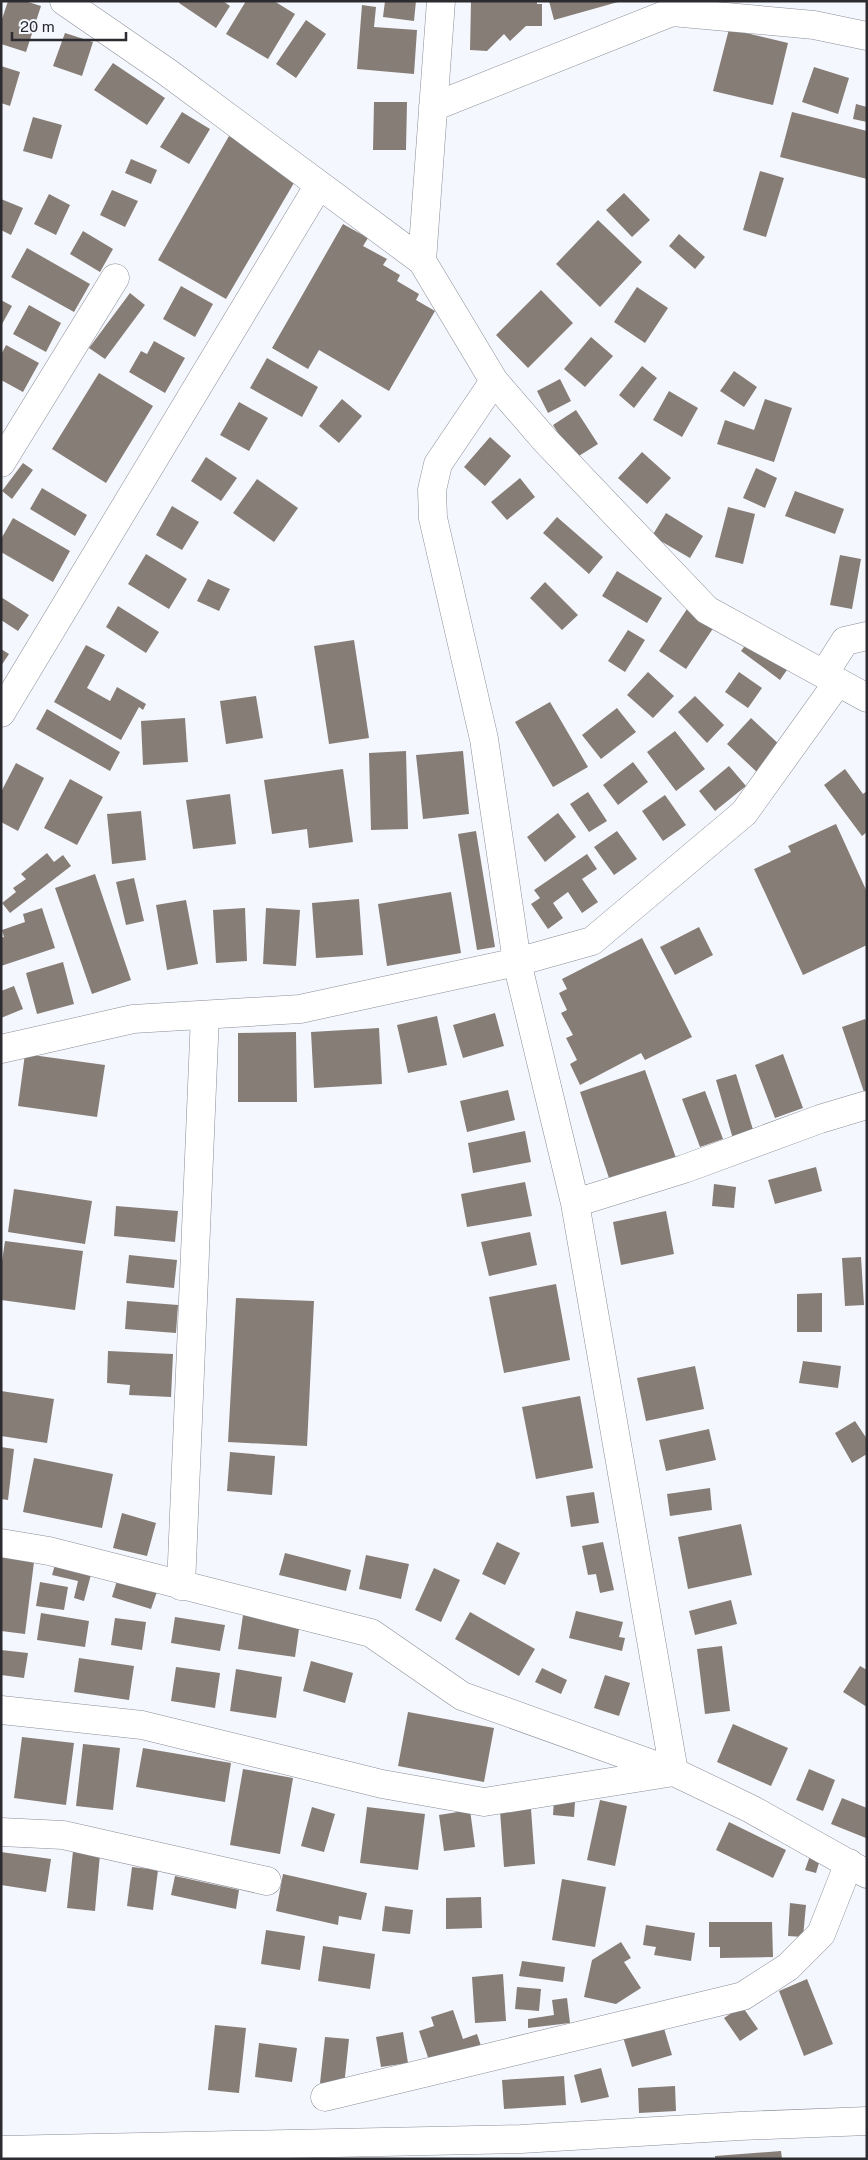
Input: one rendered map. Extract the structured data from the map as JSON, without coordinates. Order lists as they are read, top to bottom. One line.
{"scale_bar":"20 m"}
